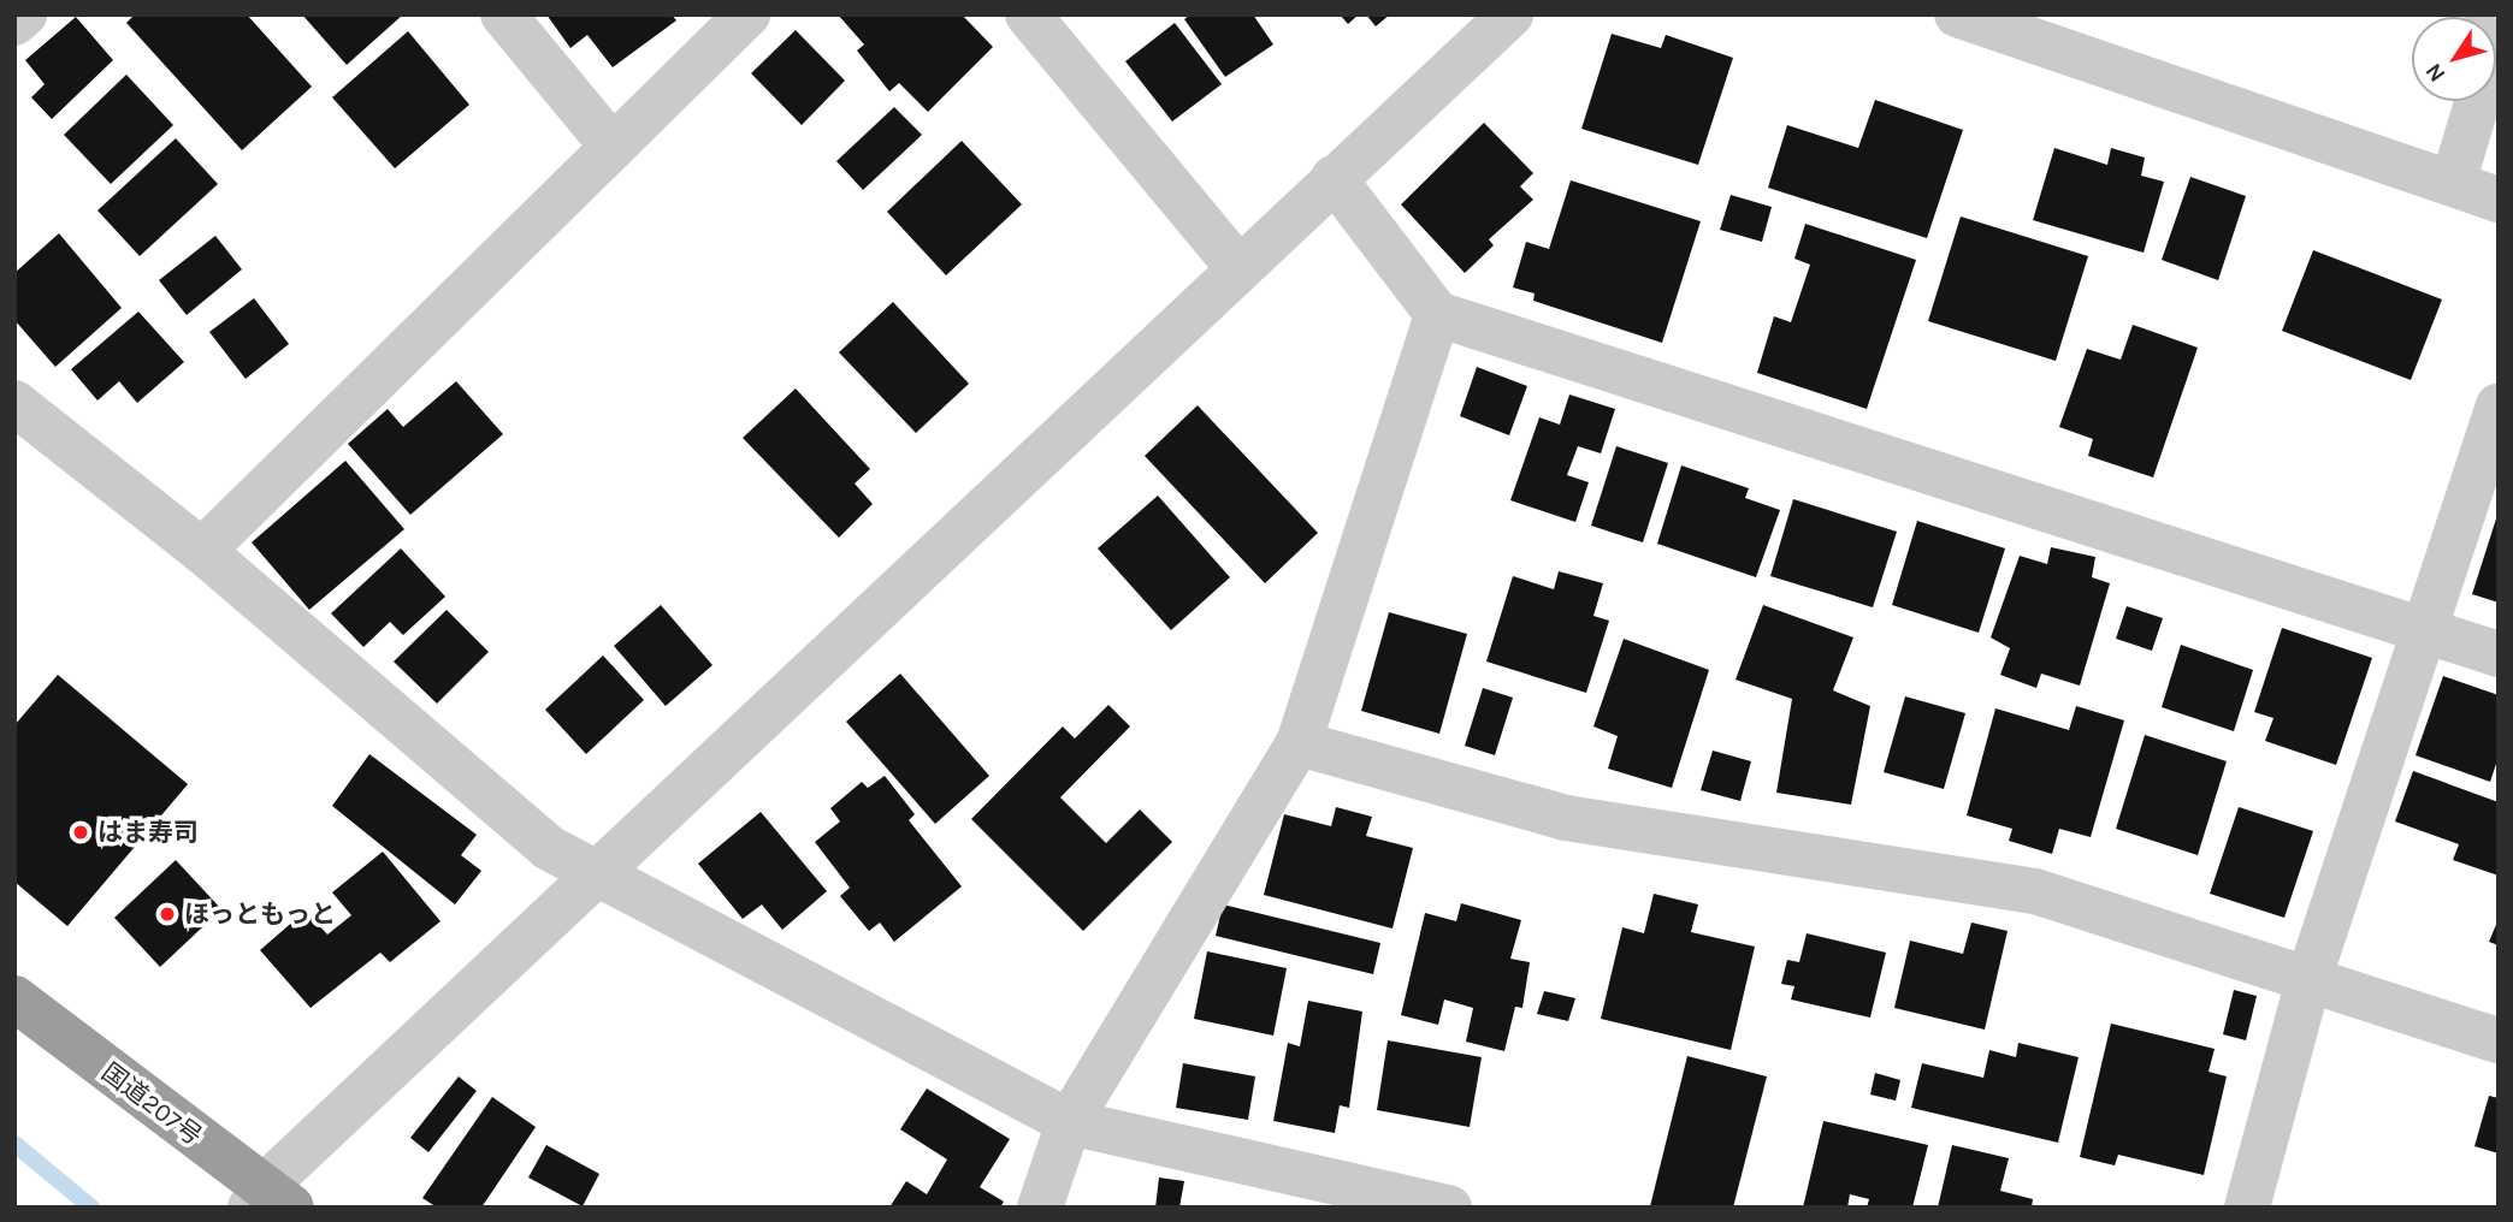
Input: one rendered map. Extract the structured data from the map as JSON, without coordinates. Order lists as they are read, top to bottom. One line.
{"streets":{"highway":["国道207号"]},"places":["はま寿司","ほっともっと"],"north":"bottom left"}
